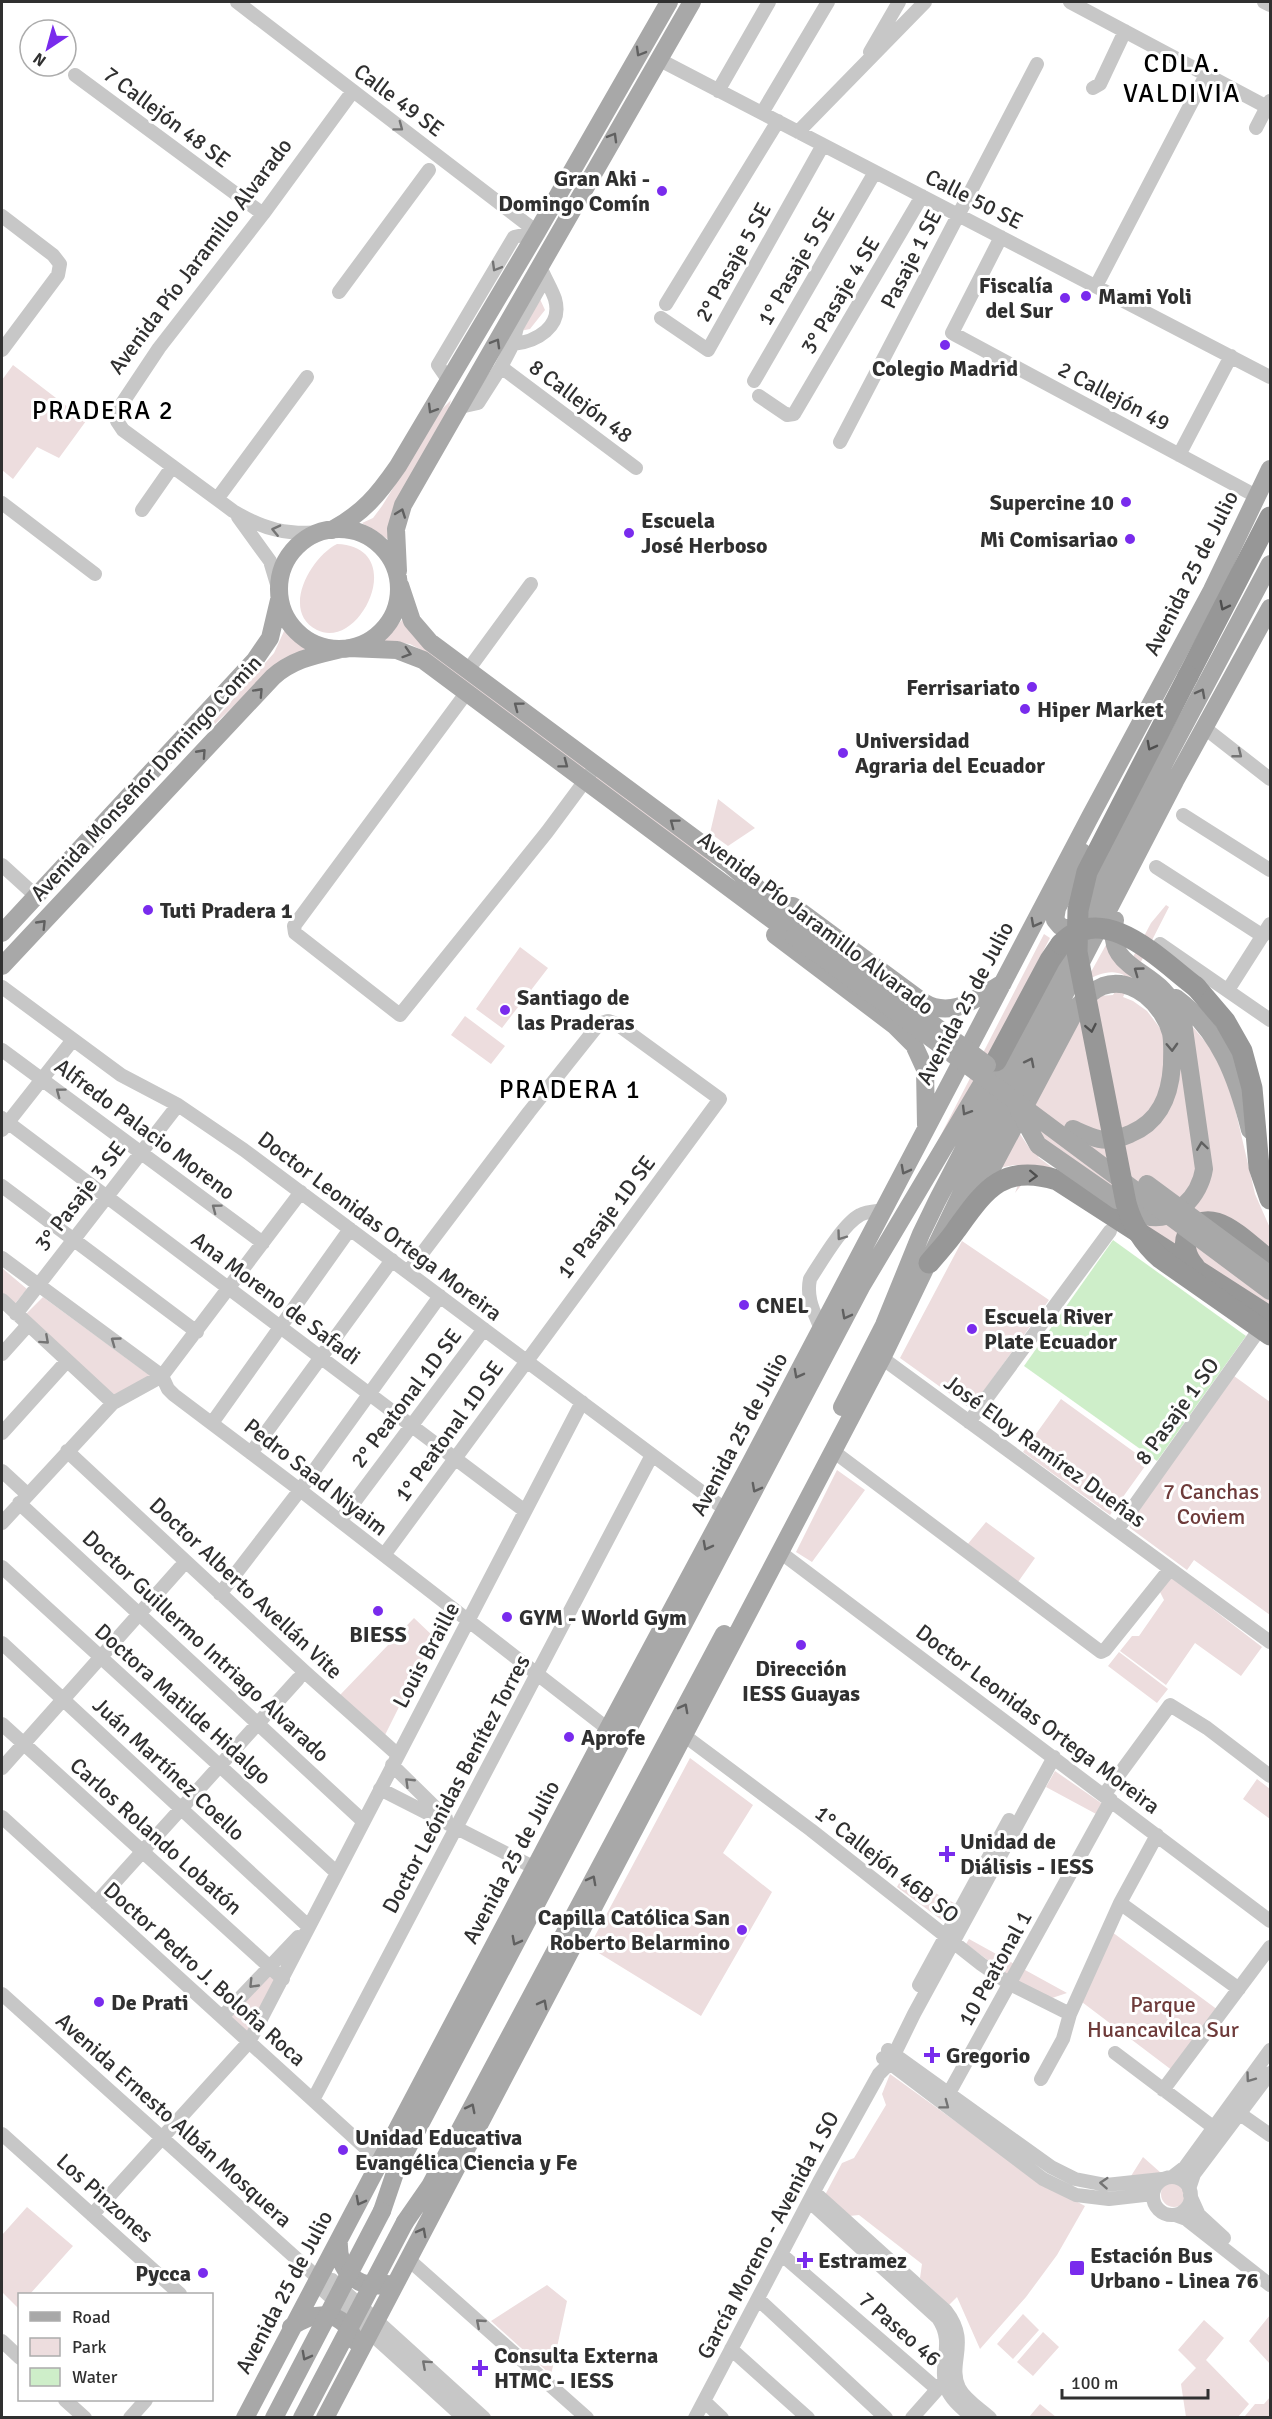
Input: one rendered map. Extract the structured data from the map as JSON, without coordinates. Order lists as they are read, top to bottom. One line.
{"streets":{"main road":["Avenida Pío Jaramillo Alvarado","Avenida 25 de Julio","Avenida Monseñor Domingo Comin"],"street":["Calle 49 SE","7 Callejón 48 SE","Calle 50 SE","Pasaje 1 SE","2° Pasaje 5 SE","1° Pasaje 5 SE","3° Pasaje 4 SE","2 Callejón 49","8 Callejón 48","Alfredo Palacio Moreno","3° Pasaje 3 SE","1º Pasaje 1D SE","Doctor Leonidas Ortega Moreira","Ana Moreno de Safadi","2° Peatonal 1D SE","8 Pasaje 1 SO","1° Peatonal 1D SE","José Eloy Ramírez Dueñas","Pedro Saad Niyaim","Doctor Alberto Avellán Vite","Doctor Guillermo Intriago Alvarado","Louis Braille","Doctora Matilde Hidalgo","Juán Martínez Coello","Doctor Leónidas Benítez Torres","Carlos Rolando Lobatón","1° Callejón 46B SO","10 Peatonal 1","Doctor Pedro J. Boloña Roca","Avenida Ernesto Albán Mosquera","Los Pinzones","García Moreno - Avenida 1 SO","7 Paseo 46"]},"crossings":[["Calle 49 SE","Avenida Pío Jaramillo Alvarado"],["7 Callejón 48 SE","Avenida Pío Jaramillo Alvarado"],["Calle 50 SE","Pasaje 1 SE"],["Calle 50 SE","2° Pasaje 5 SE"],["Calle 50 SE","1° Pasaje 5 SE"],["Calle 50 SE","3° Pasaje 4 SE"],["Calle 50 SE","2 Callejón 49"],["Avenida Pío Jaramillo Alvarado","Avenida Monseñor Domingo Comin"],["2 Callejón 49","Avenida 25 de Julio"],["Avenida 25 de Julio","Doctor Leonidas Ortega Moreira"],["Avenida 25 de Julio","Pedro Saad Niyaim"],["Avenida 25 de Julio","Doctor Alberto Avellán Vite"],["Avenida 25 de Julio","Doctor Pedro J. Boloña Roca"],["Avenida 25 de Julio","Avenida Ernesto Albán Mosquera"],["Alfredo Palacio Moreno","3° Pasaje 3 SE"],["3° Pasaje 3 SE","Doctor Leonidas Ortega Moreira"],["3° Pasaje 3 SE","Ana Moreno de Safadi"],["3° Pasaje 3 SE","Pedro Saad Niyaim"],["1º Pasaje 1D SE","Doctor Leonidas Ortega Moreira"],["1º Pasaje 1D SE","1° Peatonal 1D SE"],["Doctor Leonidas Ortega Moreira","2° Peatonal 1D SE"],["Doctor Leonidas Ortega Moreira","1° Peatonal 1D SE"],["Doctor Leonidas Ortega Moreira","Louis Braille"],["Doctor Leonidas Ortega Moreira","Doctor Leónidas Benítez Torres"],["Doctor Leonidas Ortega Moreira","10 Peatonal 1"],["Doctor Leonidas Ortega Moreira","García Moreno - Avenida 1 SO"],["Ana Moreno de Safadi","2° Peatonal 1D SE"],["Ana Moreno de Safadi","1° Peatonal 1D SE"],["Ana Moreno de Safadi","Louis Braille"],["2° Peatonal 1D SE","Pedro Saad Niyaim"],["8 Pasaje 1 SO","José Eloy Ramírez Dueñas"],["1° Peatonal 1D SE","Pedro Saad Niyaim"],["Pedro Saad Niyaim","Louis Braille"],["Pedro Saad Niyaim","Doctor Leónidas Benítez Torres"],["Doctor Alberto Avellán Vite","Louis Braille"],["Doctor Alberto Avellán Vite","Doctor Leónidas Benítez Torres"],["Doctor Guillermo Intriago Alvarado","Louis Braille"],["Louis Braille","Doctora Matilde Hidalgo"],["Louis Braille","Juán Martínez Coello"],["Louis Braille","Carlos Rolando Lobatón"],["Louis Braille","Doctor Pedro J. Boloña Roca"],["Louis Braille","Avenida Ernesto Albán Mosquera"],["Louis Braille","Los Pinzones"],["Doctor Leónidas Benítez Torres","Doctor Pedro J. Boloña Roca"],["1° Callejón 46B SO","10 Peatonal 1"],["1° Callejón 46B SO","García Moreno - Avenida 1 SO"],["García Moreno - Avenida 1 SO","7 Paseo 46"]],"one_way":["Calle 49 SE"],"districts":["CDLA. VALDIVIA","PRADERA 2","PRADERA 1"],"parks":["7 Canchas Coviem","Parque Huancavilca Sur"],"places":{"other":["Gran Aki - Domingo Comín","Mami Yoli","Fiscalía del Sur","Colegio Madrid","Supercine 10","Escuela José Herboso","Mi Comisariao","Ferrisariato","Hiper Market","Universidad Agraria del Ecuador","Tuti Pradera 1","Santiago de las Praderas","CNEL","Escuela River Plate Ecuador","BIESS","GYM - World Gym","Dirección IESS Guayas","Aprofe","Capilla Católica San Roberto Belarmino","De Prati","Unidad Educativa Evangélica Ciencia y Fe","Pycca"],"health":["Unidad de Diálisis - IESS","Gregorio","Estramez","Consulta Externa HTMC - IESS"],"transit":["Estación Bus Urbano - Linea 76"]},"legend":["Road","Park","Water"],"scale_bar":"100 m","north":"bottom left"}
